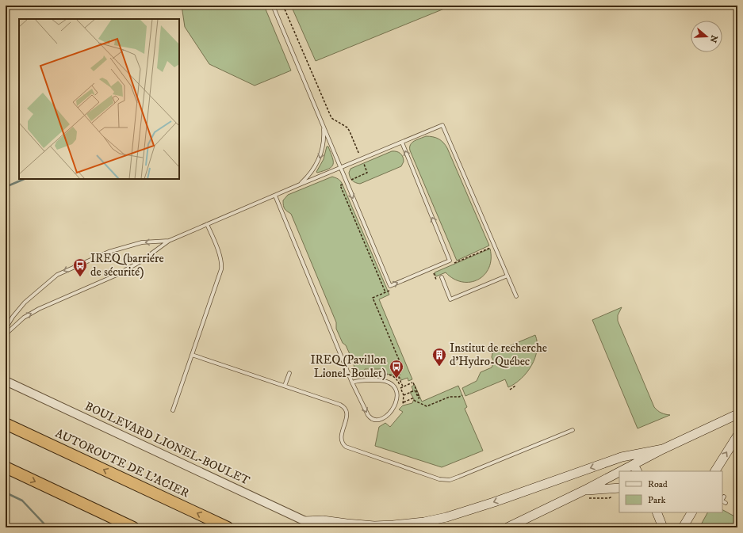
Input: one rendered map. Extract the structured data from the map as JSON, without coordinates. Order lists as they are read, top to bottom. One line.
{"streets":{"highway":["AUTOROUTE DE L'ACIER"],"street":["BOULEVARD LIONEL-BOULET"]},"places":{"bus stop":["IREQ (barriére de sécurité)","IREQ (Pavillon Lionel-Boulet)"],"building":["Institut de recherche d'Hydro-Québec"]},"legend":["Road","Park"],"north":"right"}
